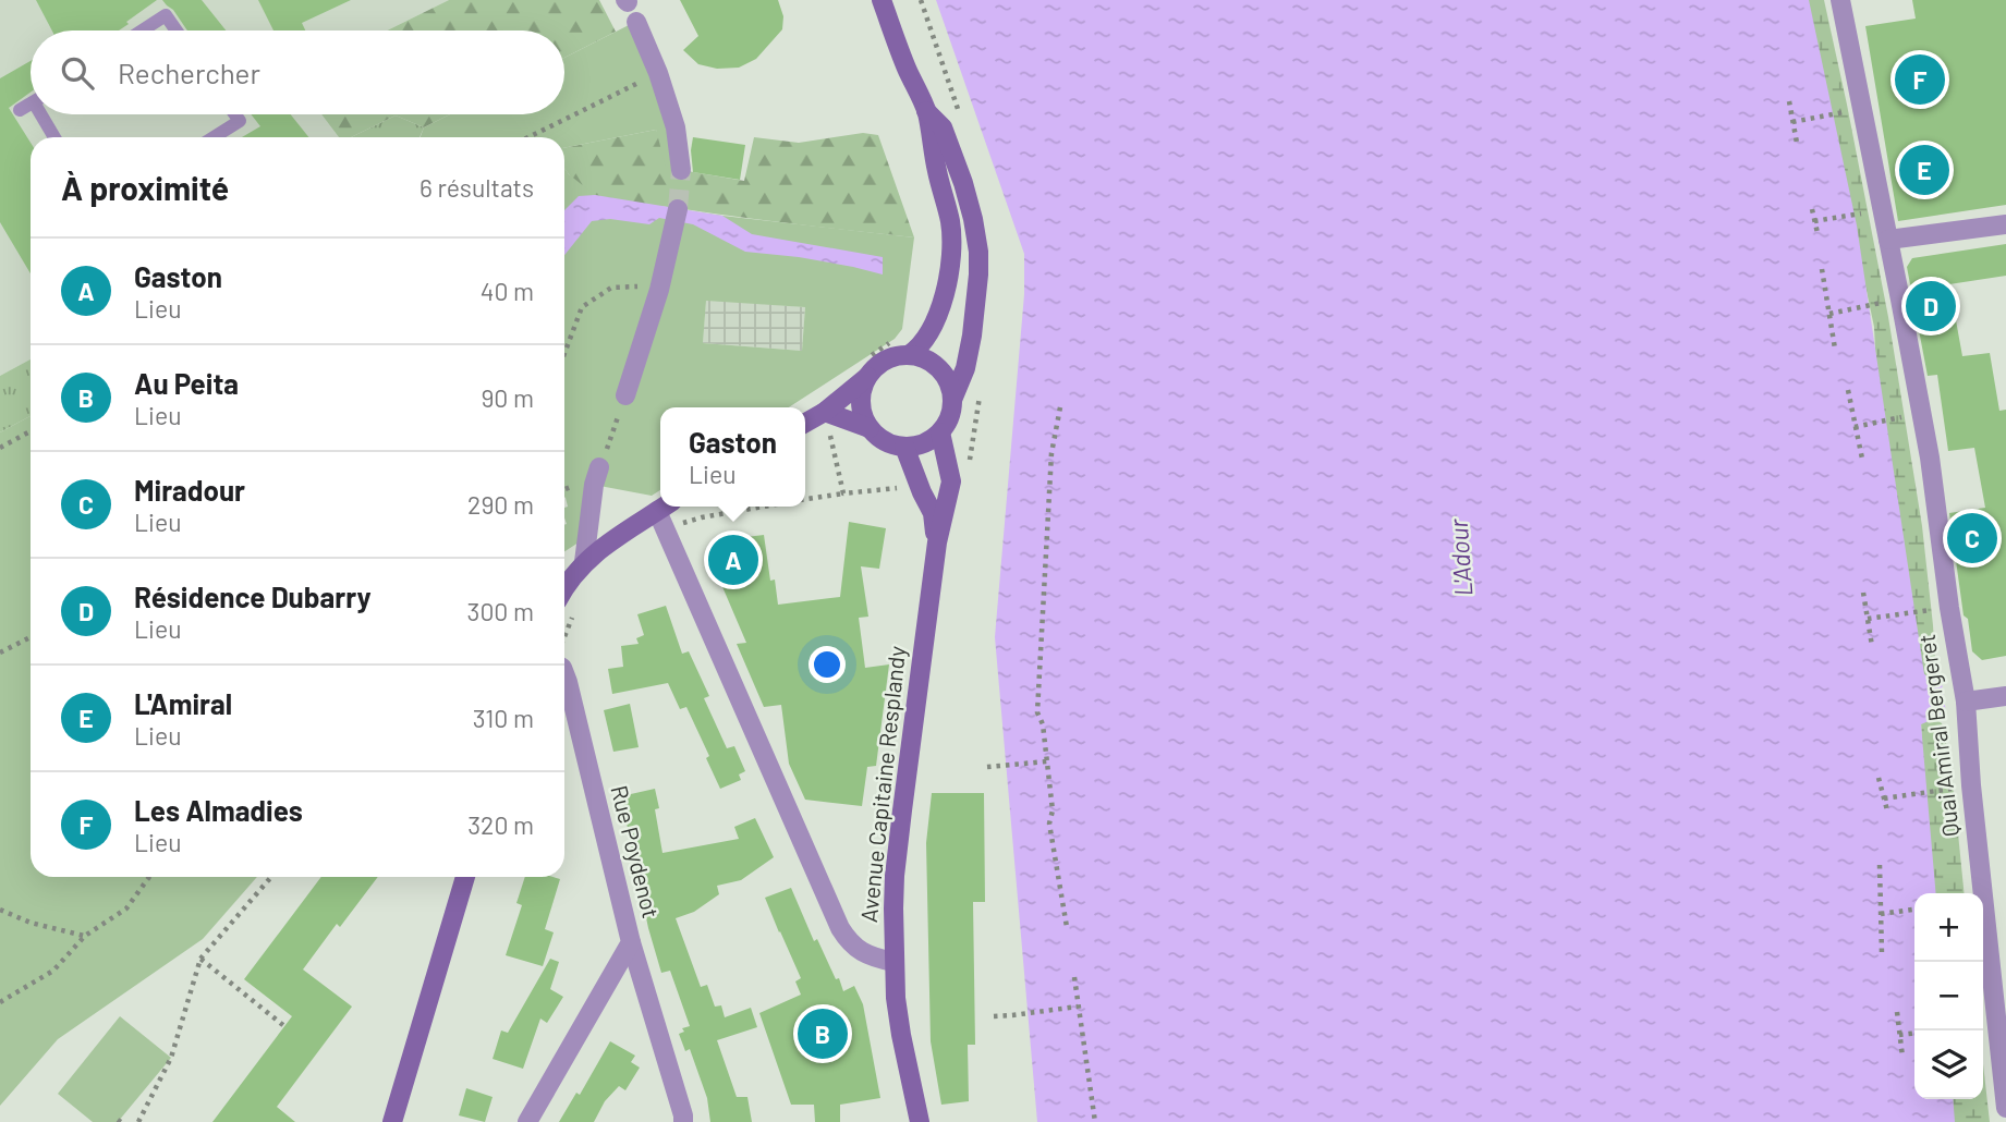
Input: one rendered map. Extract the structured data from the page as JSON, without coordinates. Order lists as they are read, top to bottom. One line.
{"streets":{"main road":["Avenue Capitaine Resplandy"],"street":["Quai Amiral Bergeret","Rue Poydenot"]},"water":["L'Adour"],"page":{"search":"Rechercher","pins":["F","E","D","C","A","B"],"heading":["À proximité","6 résultats"],"list":[{"mark":"A","name":"Gaston","note":"Lieu","value":"40 m"},{"mark":"B","name":"Au Peita","note":"Lieu","value":"90 m"},{"mark":"C","name":"Miradour","note":"Lieu","value":"290 m"},{"mark":"D","name":"Résidence Dubarry","note":"Lieu","value":"300 m"},{"mark":"E","name":"L'Amiral","note":"Lieu","value":"310 m"},{"mark":"F","name":"Les Almadies","note":"Lieu","value":"320 m"}],"popup":["Gaston","Lieu"],"map_buttons":["+","−"]}}
